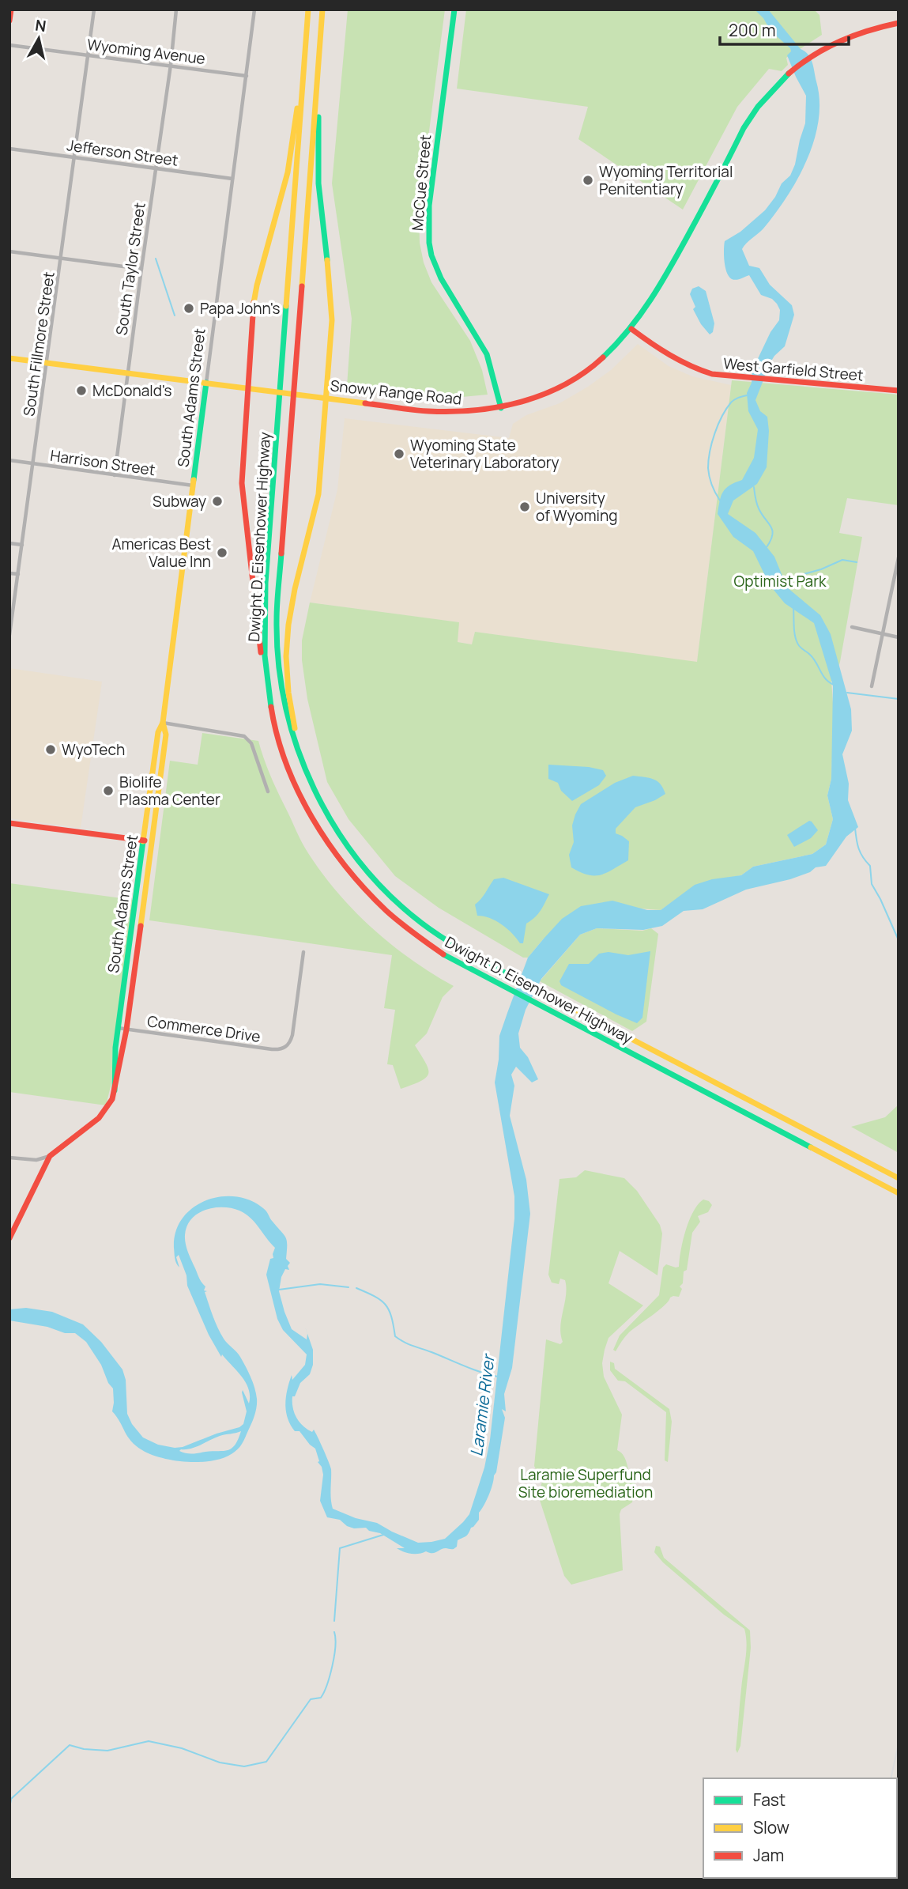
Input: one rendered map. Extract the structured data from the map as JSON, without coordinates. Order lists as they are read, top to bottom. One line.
{"streets":{"main road":["McCue Street","West Garfield Street","Snowy Range Road","South Adams Street","Dwight D. Eisenhower Highway"],"street":["Wyoming Avenue","Jefferson Street","South Taylor Street","South Fillmore Street","Harrison Street","Commerce Drive"]},"crossings":[["Wyoming Avenue","South Taylor Street"],["Wyoming Avenue","South Fillmore Street"],["Wyoming Avenue","South Adams Street"],["Jefferson Street","South Taylor Street"],["Jefferson Street","South Fillmore Street"],["Jefferson Street","South Adams Street"],["McCue Street","Snowy Range Road"],["South Taylor Street","Snowy Range Road"],["South Taylor Street","Harrison Street"],["South Fillmore Street","Snowy Range Road"],["South Fillmore Street","Harrison Street"],["West Garfield Street","Snowy Range Road"],["Snowy Range Road","South Adams Street"],["South Adams Street","Harrison Street"],["South Adams Street","Commerce Drive"]],"water":["Laramie River"],"parks":["Optimist Park","Laramie Superfund Site bioremediation"],"places":["Wyoming Territorial Penitentiary","Papa John's","McDonald's","Wyoming State Veterinary Laboratory","Subway","University of Wyoming","Americas Best Value Inn","WyoTech","Biolife Plasma Center"],"legend":["Fast","Slow","Jam"],"scale_bar":"200 m","north":"top"}
